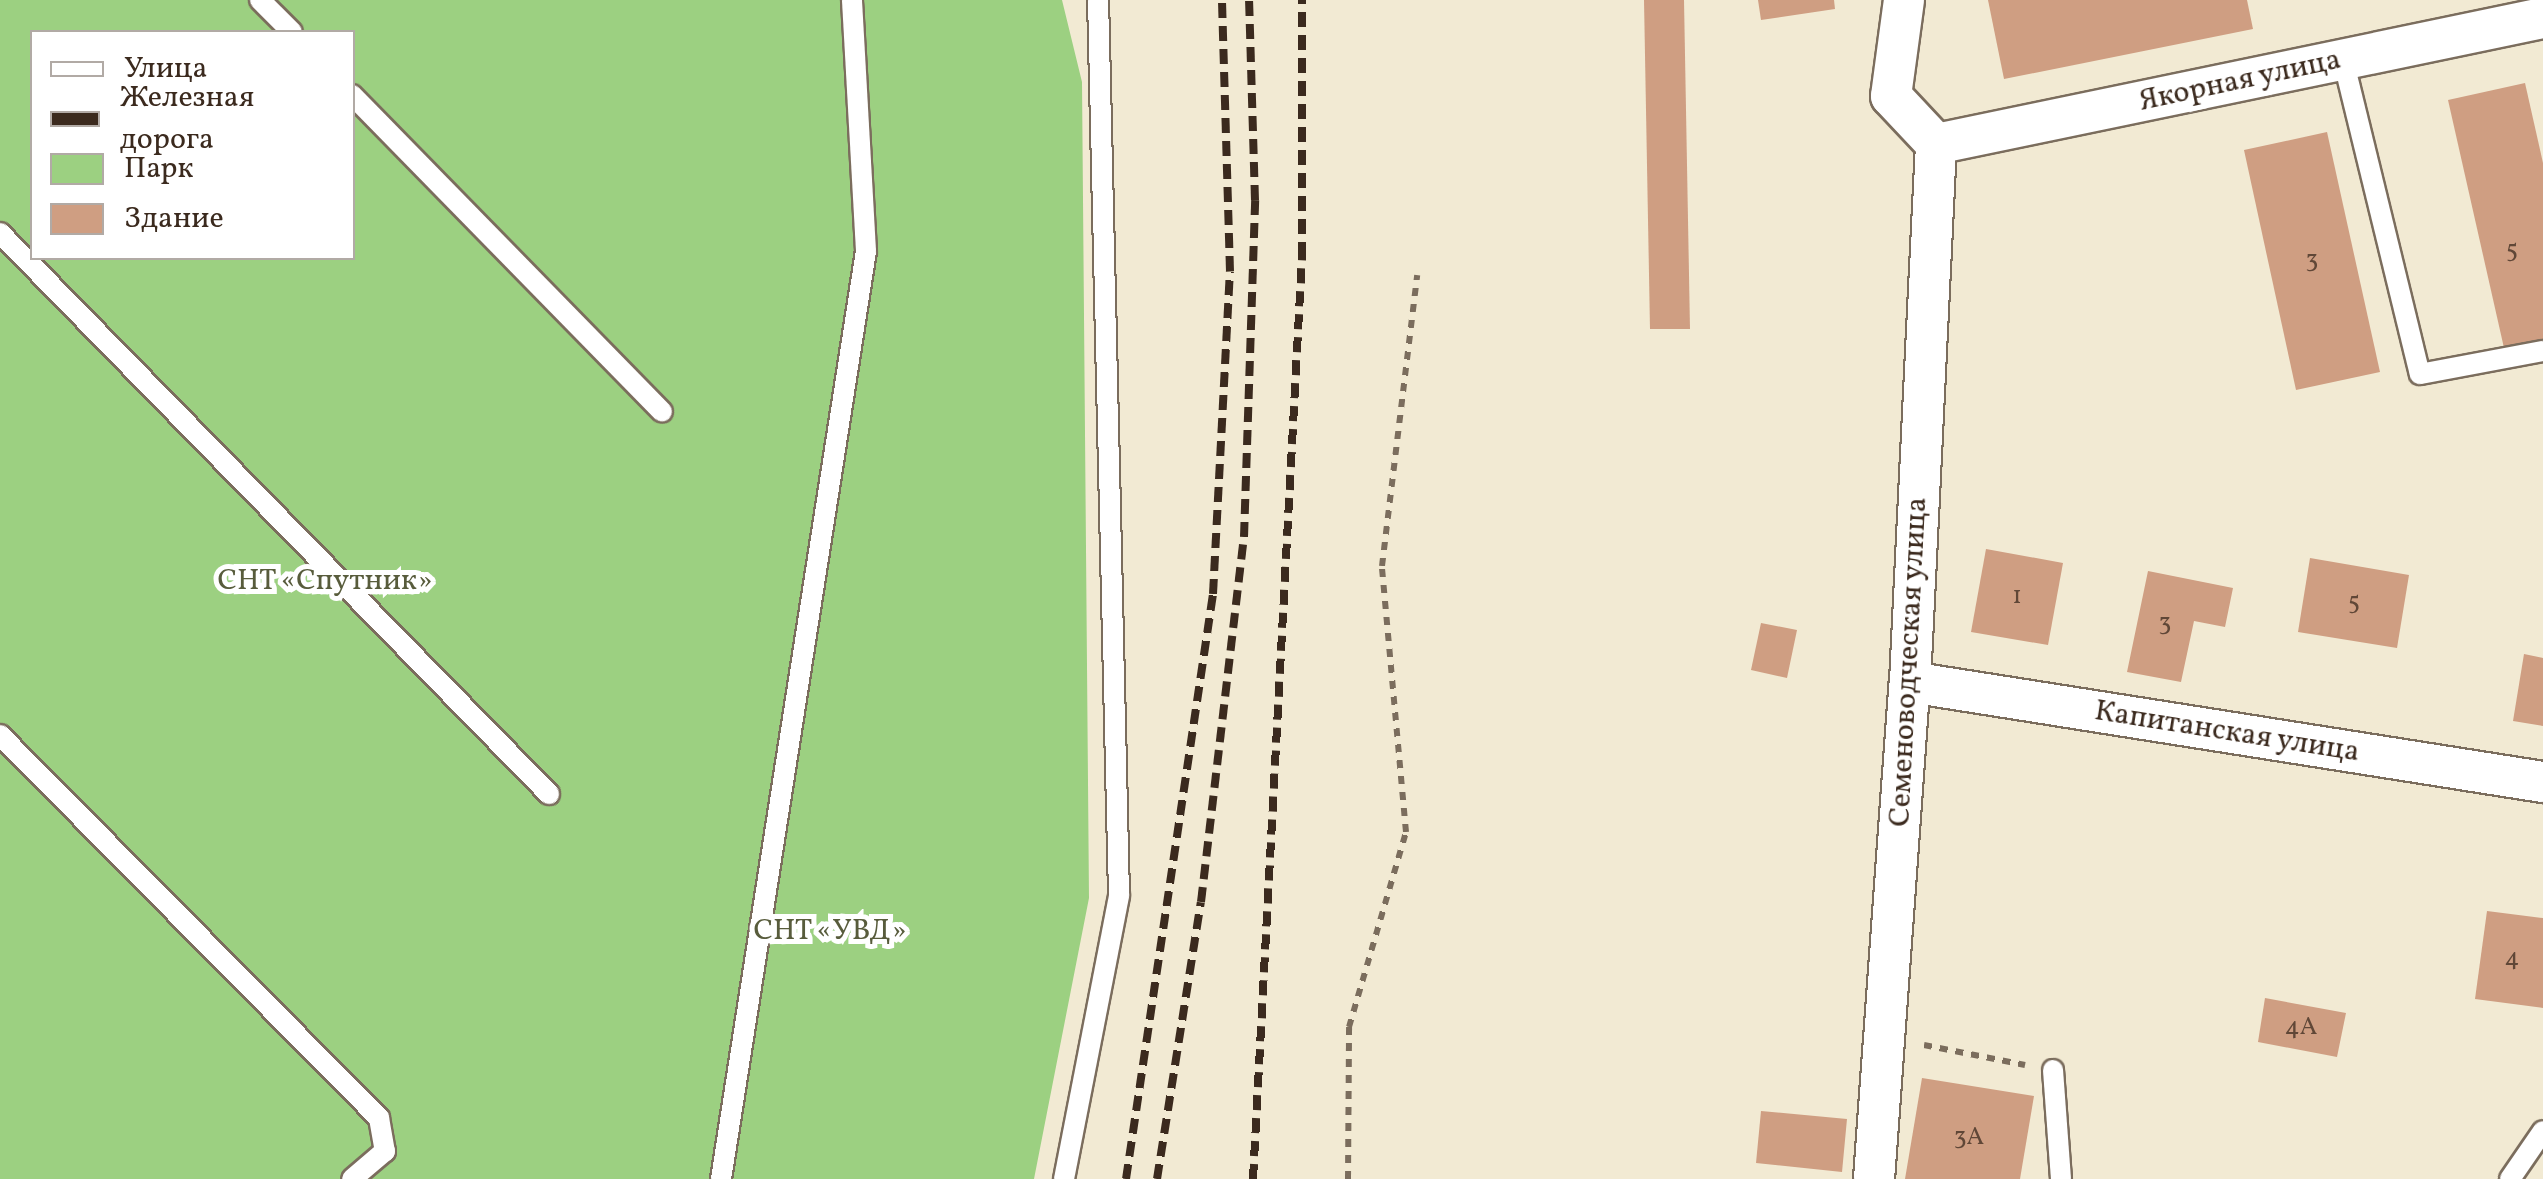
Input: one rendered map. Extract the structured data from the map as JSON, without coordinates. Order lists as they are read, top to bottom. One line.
{"streets":{"street":["Якорная улица","Семеноводческая улица","Капитанская улица"]},"crossings":[["Якорная улица","Семеноводческая улица"],["Семеноводческая улица","Капитанская улица"]],"parks":["СНТ «Спутник»","СНТ «УВД»"],"house_numbers":["5","3","1","5","3","4","4А","3А"],"legend":["Улица","Железная дорога","Парк","Здание"]}
